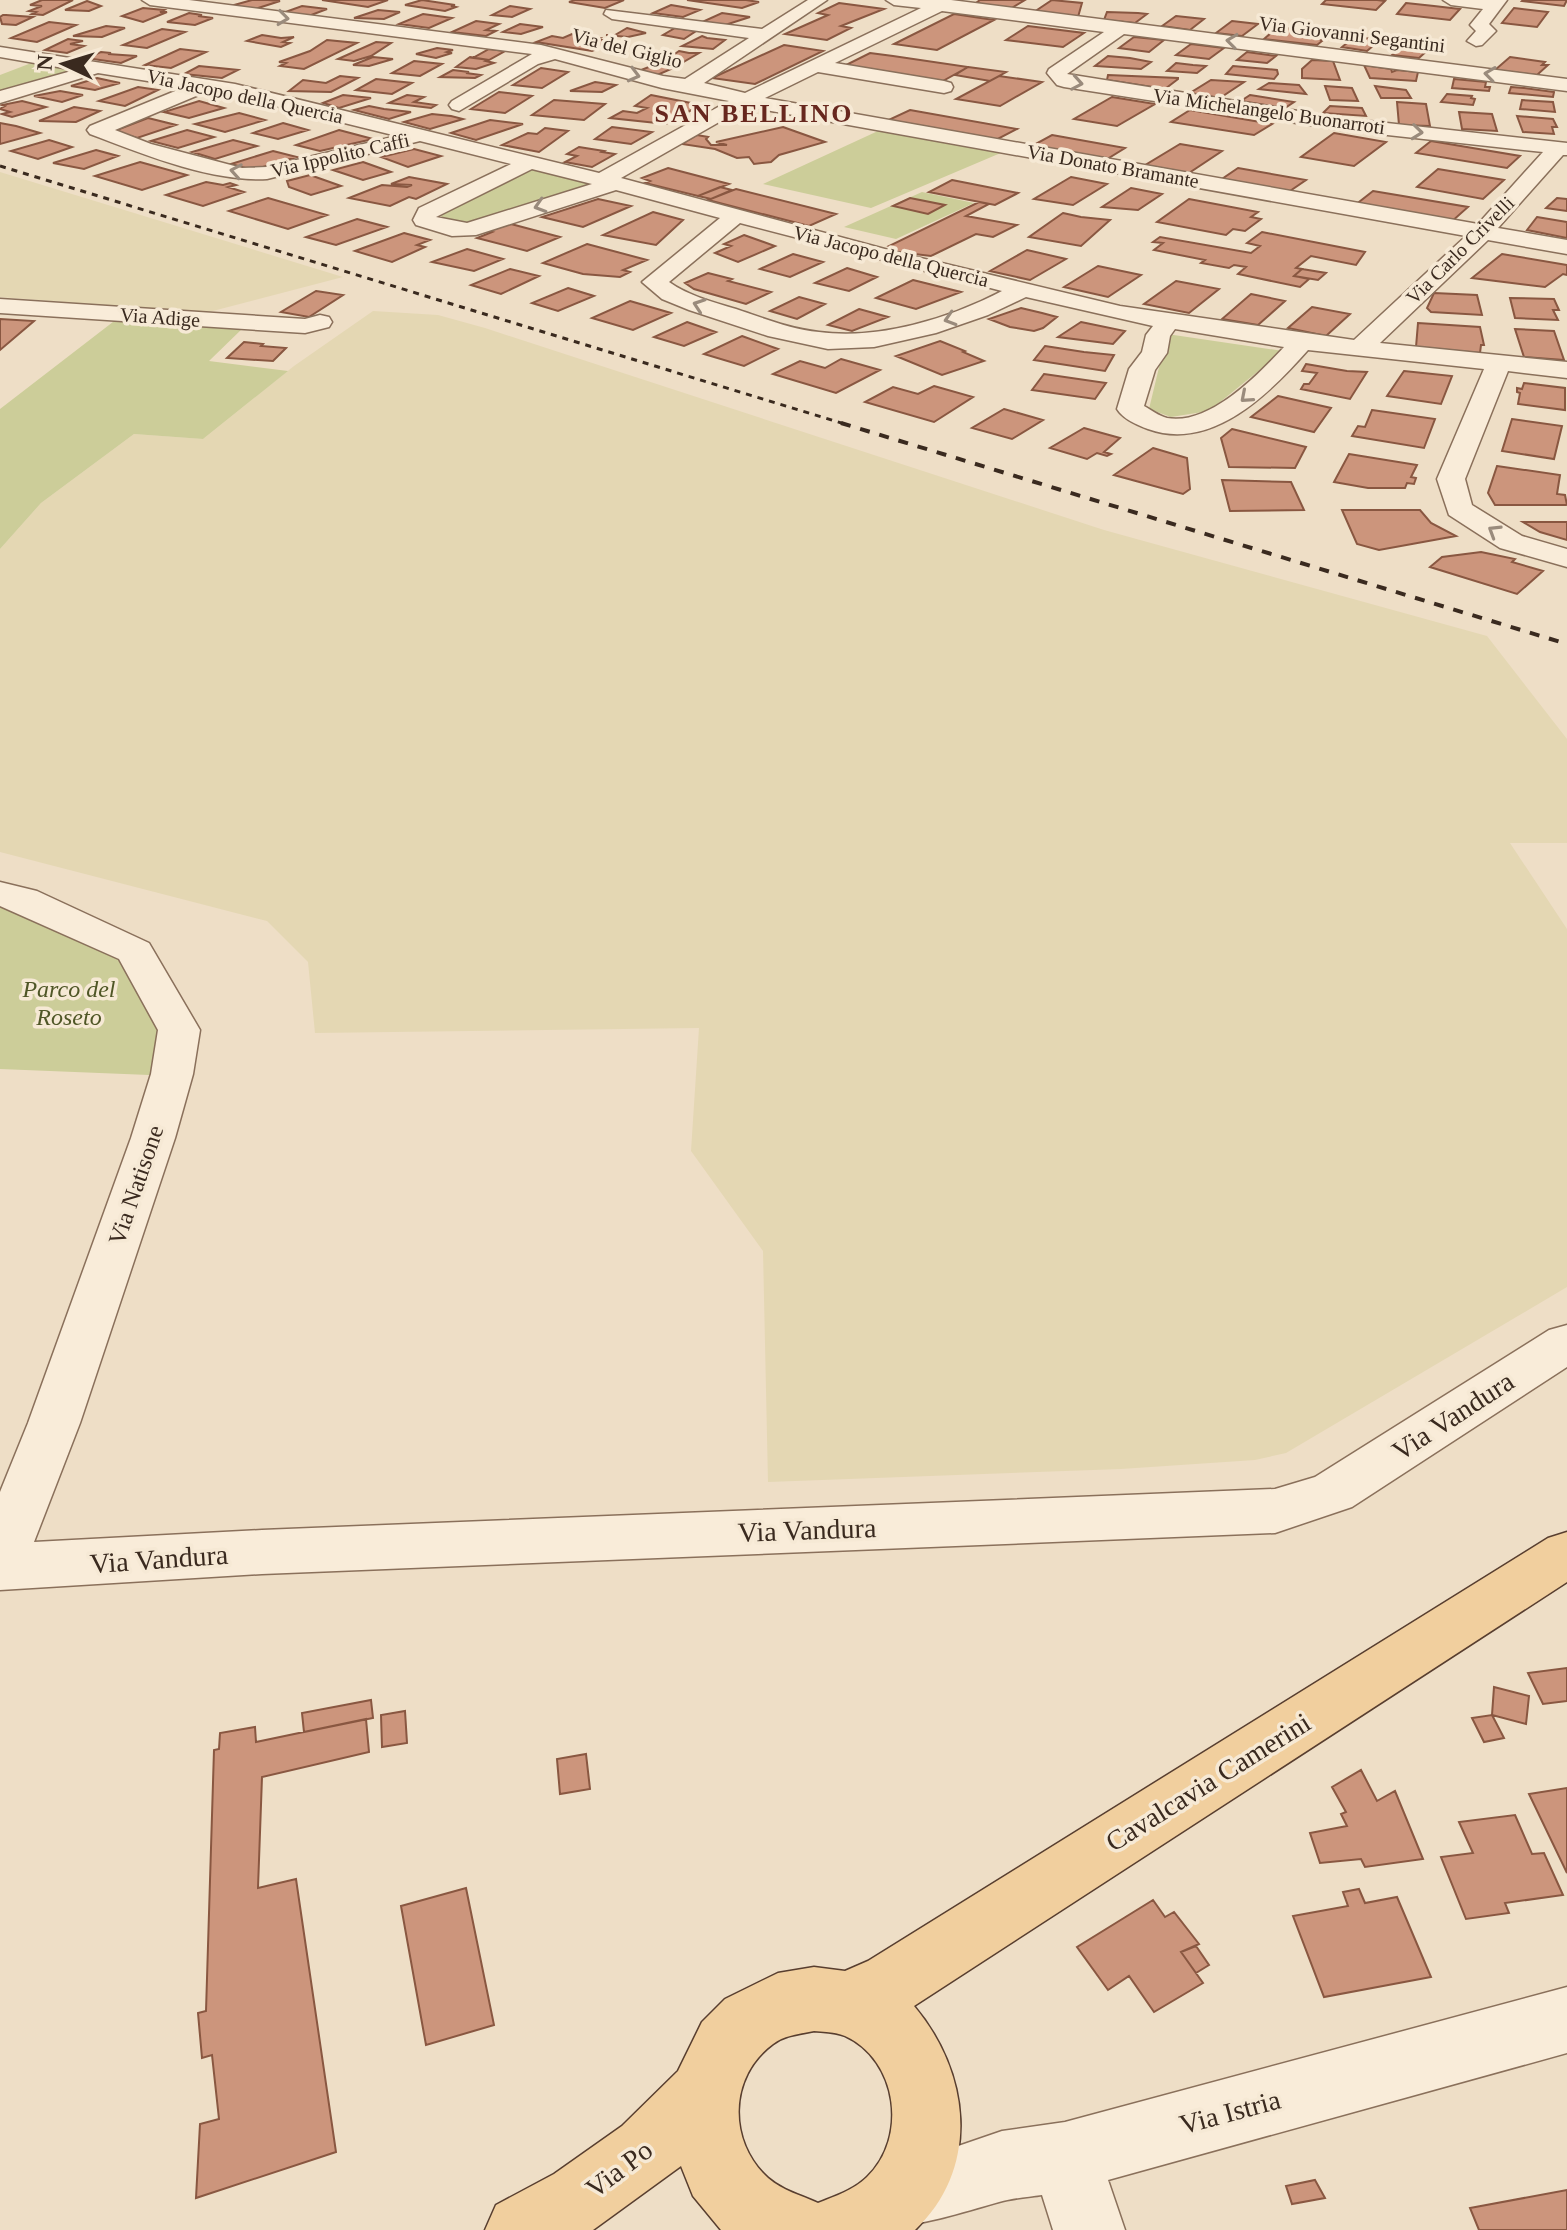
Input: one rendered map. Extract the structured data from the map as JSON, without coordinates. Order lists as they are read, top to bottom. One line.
{"streets":{"main road":["Cavalcavia Camerini","Via Po"],"street":["Via Giovanni Segantini","Via del Giglio","Via Jacopo della Quercia","Via Michelangelo Buonarroti","Via Ippolito Caffi","Via Donato Bramante","Via Carlo Crivelli","Via Adige","Via Natisone","Via Vandura","Via Istria"]},"crossings":[["Via Giovanni Segantini","Via Michelangelo Buonarroti"],["Via del Giglio","Via Donato Bramante"],["Via Jacopo della Quercia","Via Ippolito Caffi"],["Via Jacopo della Quercia","Via Carlo Crivelli"],["Via Michelangelo Buonarroti","Via Carlo Crivelli"],["Via Donato Bramante","Via Carlo Crivelli"],["Cavalcavia Camerini","Via Istria"],["Cavalcavia Camerini","Via Po"],["Via Istria","Via Po"]],"one_way":["Via Giovanni Segantini","Via del Giglio"],"districts":["SAN BELLINO"],"parks":["Parco del Roseto"],"north":"left"}
